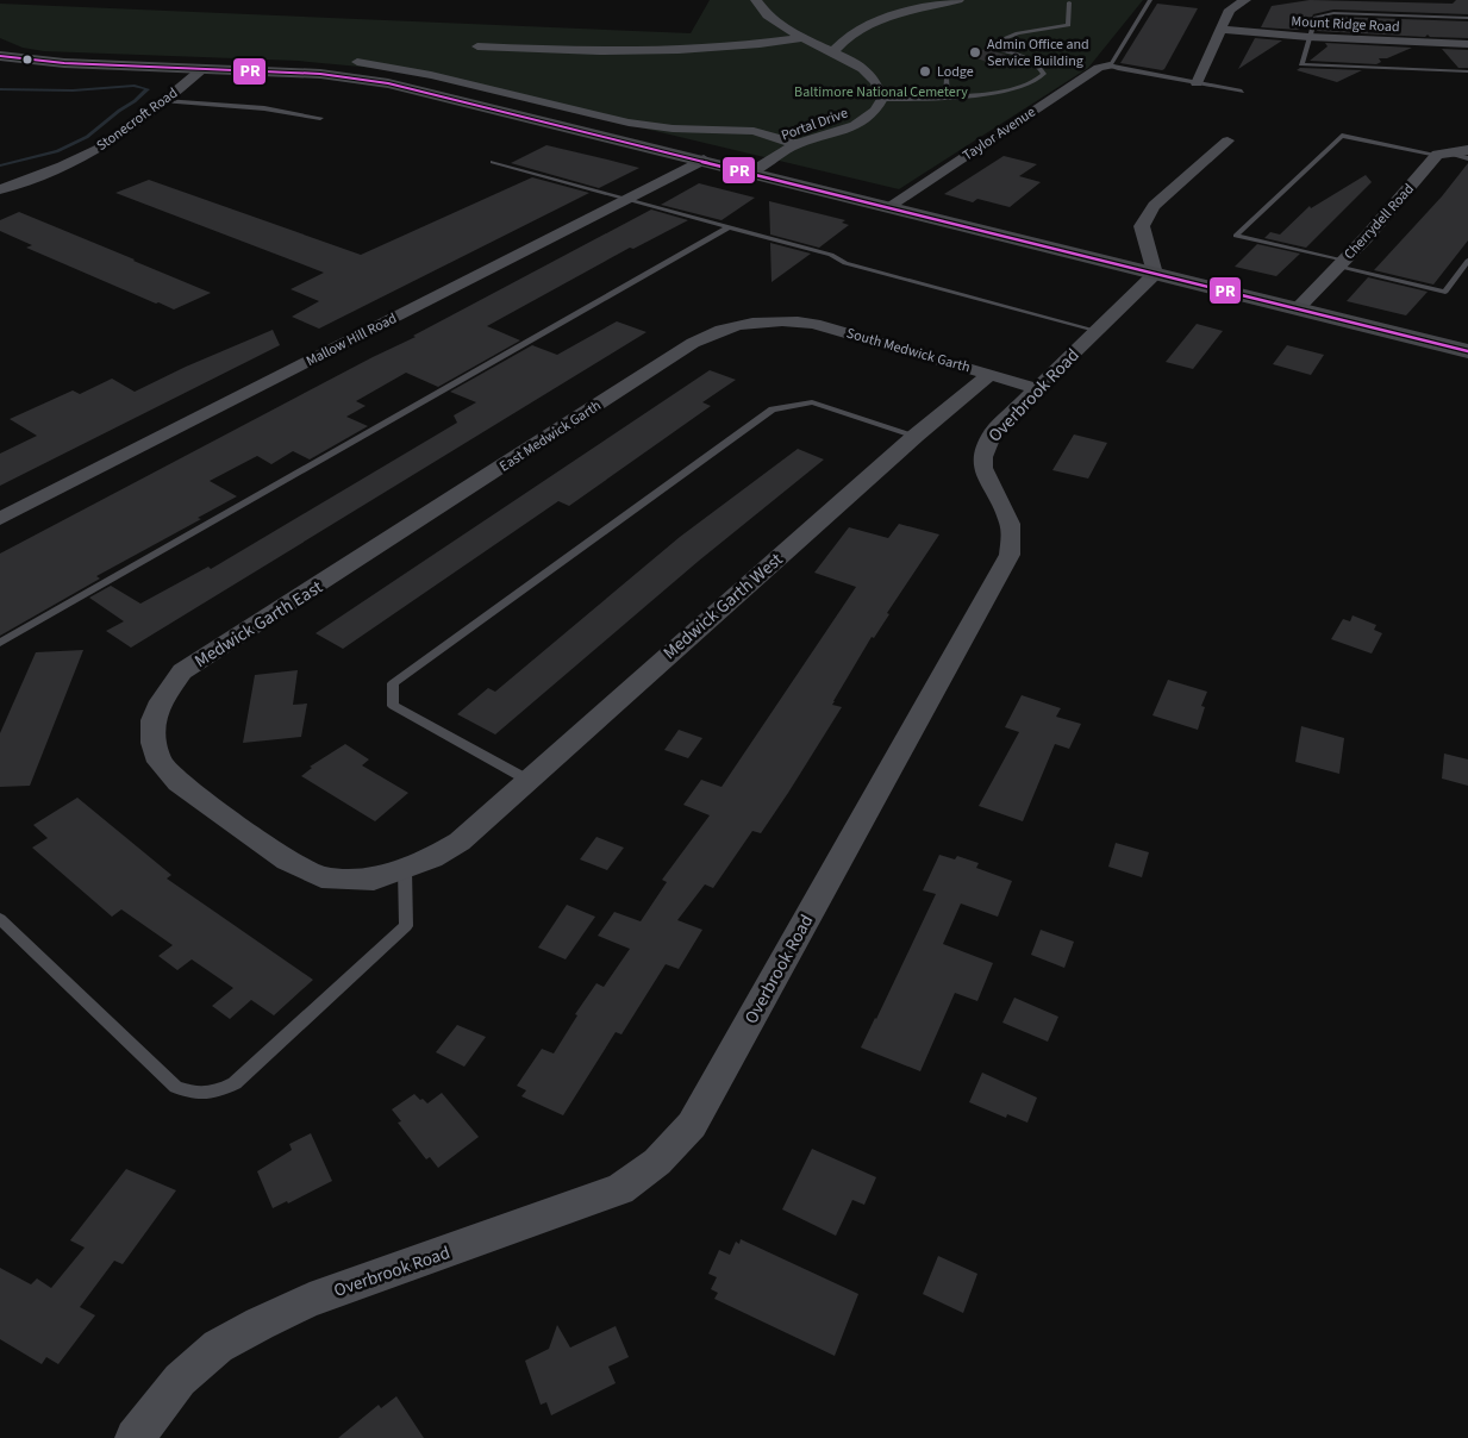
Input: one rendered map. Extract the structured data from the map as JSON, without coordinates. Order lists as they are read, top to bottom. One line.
{"streets":{"street":["Mount Ridge Road","Stonecroft Road","Portal Drive","Taylor Avenue","Cherrydell Road","Mallow Hill Road","South Medwick Garth","Overbrook Road","East Medwick Garth","Medwick Garth West","Medwick Garth East"]},"crossings":[["South Medwick Garth","Overbrook Road"],["South Medwick Garth","East Medwick Garth"],["South Medwick Garth","Medwick Garth West"],["East Medwick Garth","Medwick Garth East"],["Medwick Garth West","Medwick Garth East"]],"parks":["Baltimore National Cemetery"],"places":["Admin Office and Service Building","Lodge"],"lines":["transit line PR"]}
